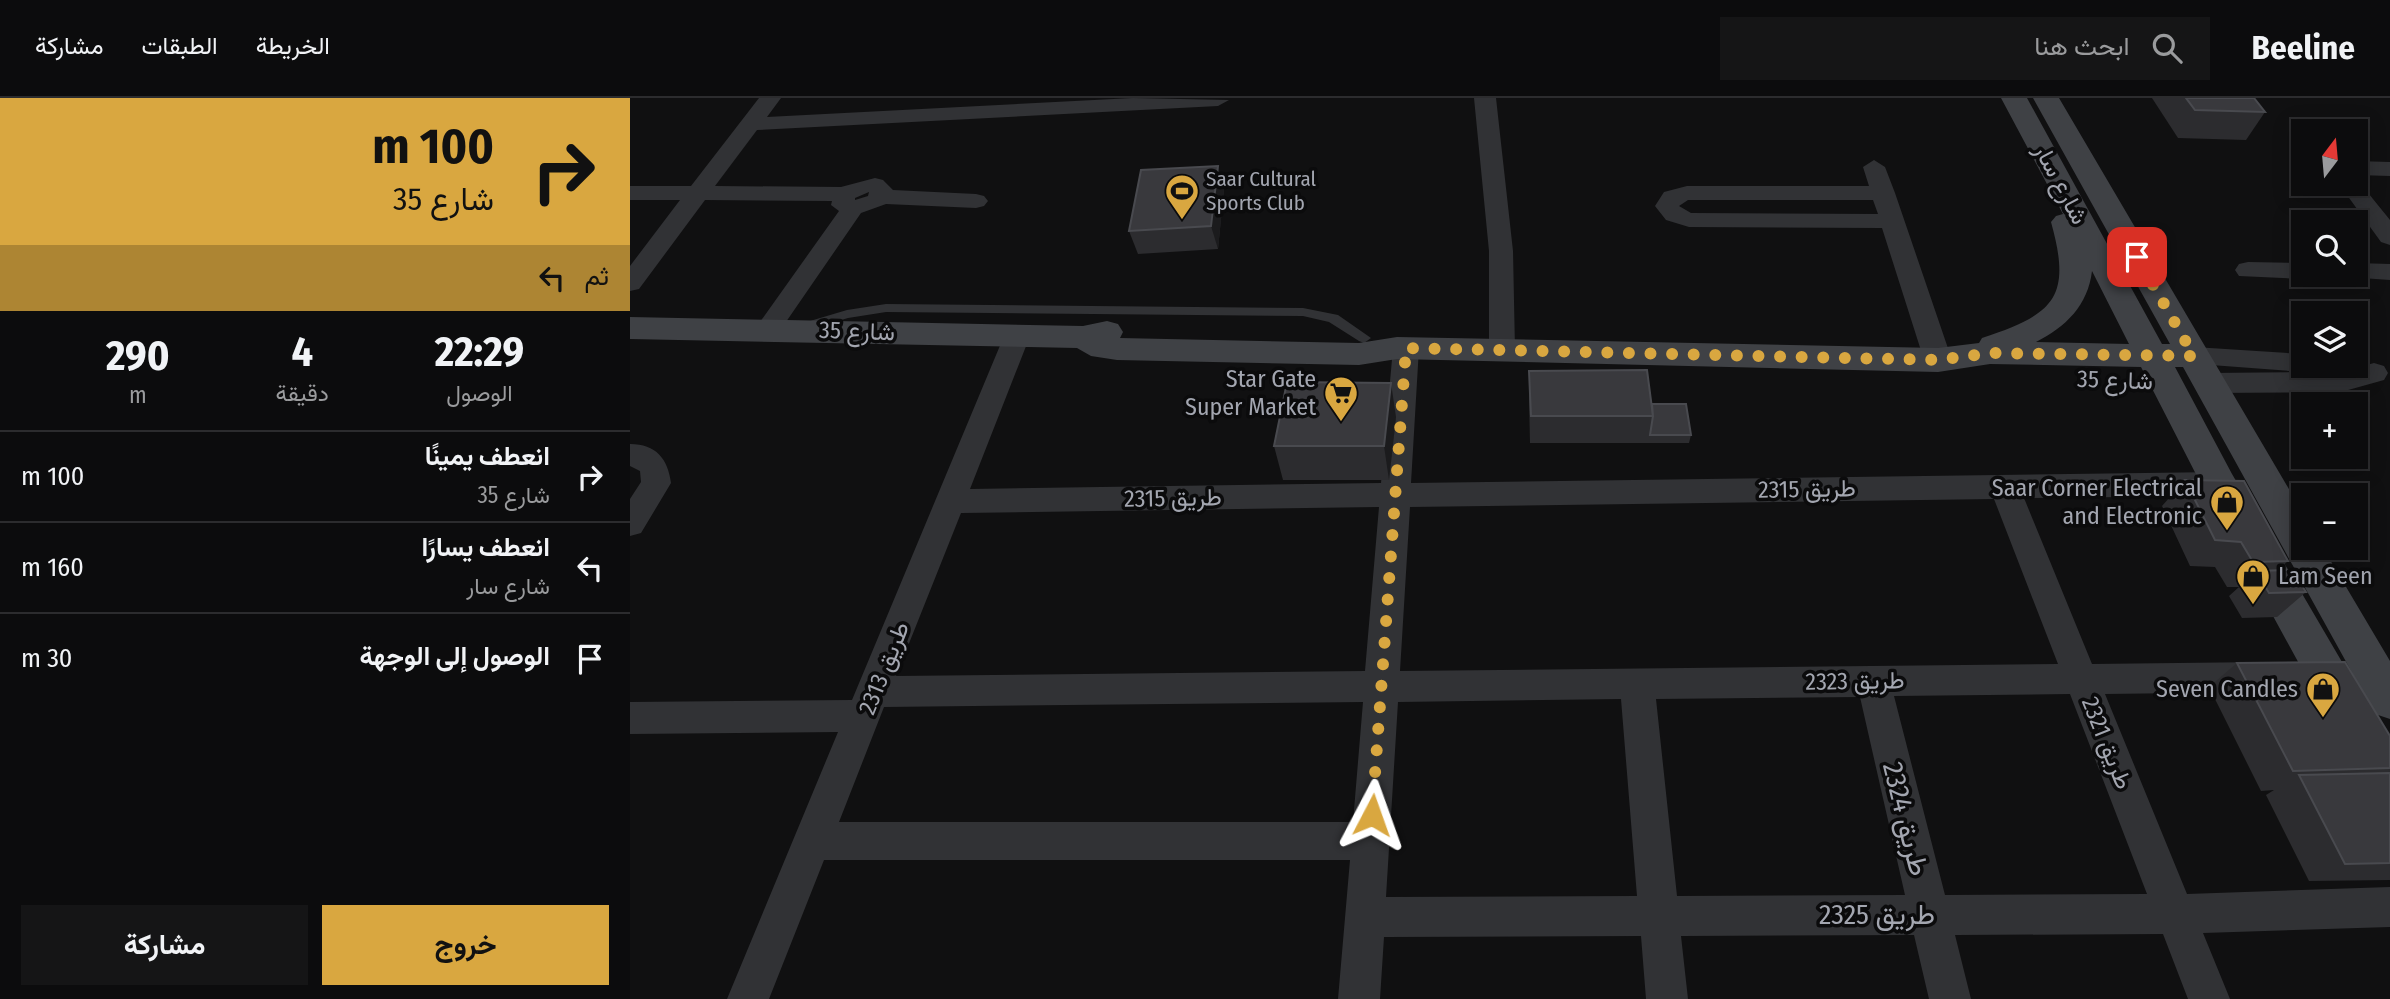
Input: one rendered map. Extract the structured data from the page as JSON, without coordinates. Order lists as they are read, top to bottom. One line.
{"streets":{"street":["شارع سار","شارع 35","طريق 2315","طريق 2313","طريق 2323","طريق 2321","طريق 2324","طريق 2325"]},"crossings":[["شارع سار","شارع 35"],["شارع سار","طريق 2315"],["شارع سار","طريق 2323"],["شارع 35","طريق 2313"],["طريق 2315","طريق 2313"],["طريق 2315","طريق 2321"],["طريق 2313","طريق 2323"],["طريق 2323","طريق 2321"],["طريق 2323","طريق 2324"],["طريق 2321","طريق 2325"],["طريق 2324","طريق 2325"]],"places":{"sports":["Saar Cultural Sports Club"],"supermarket":["Star Gate Super Market"],"shop":["Saar Corner Electrical and Electronic","Lam Seen","Seven Candles"]},"north":"top","page":{"header":"Beeline","search":"ابحث هنا","nav":["الخريطة","الطبقات","مشاركة"],"turn":["100 m","شارع 35"],"map_buttons":["+","−"],"then":"ثم","eta":["22:29","الوصول","4","دقيقة","290","m"],"list":[{"name":"انعطف يمينًا","note":"شارع 35","value":"100 m"},{"name":"انعطف يسارًا","note":"شارع سار","value":"160 m"},{"name":"الوصول إلى الوجهة","value":"30 m"}],"buttons":["خروج","مشاركة"]}}
